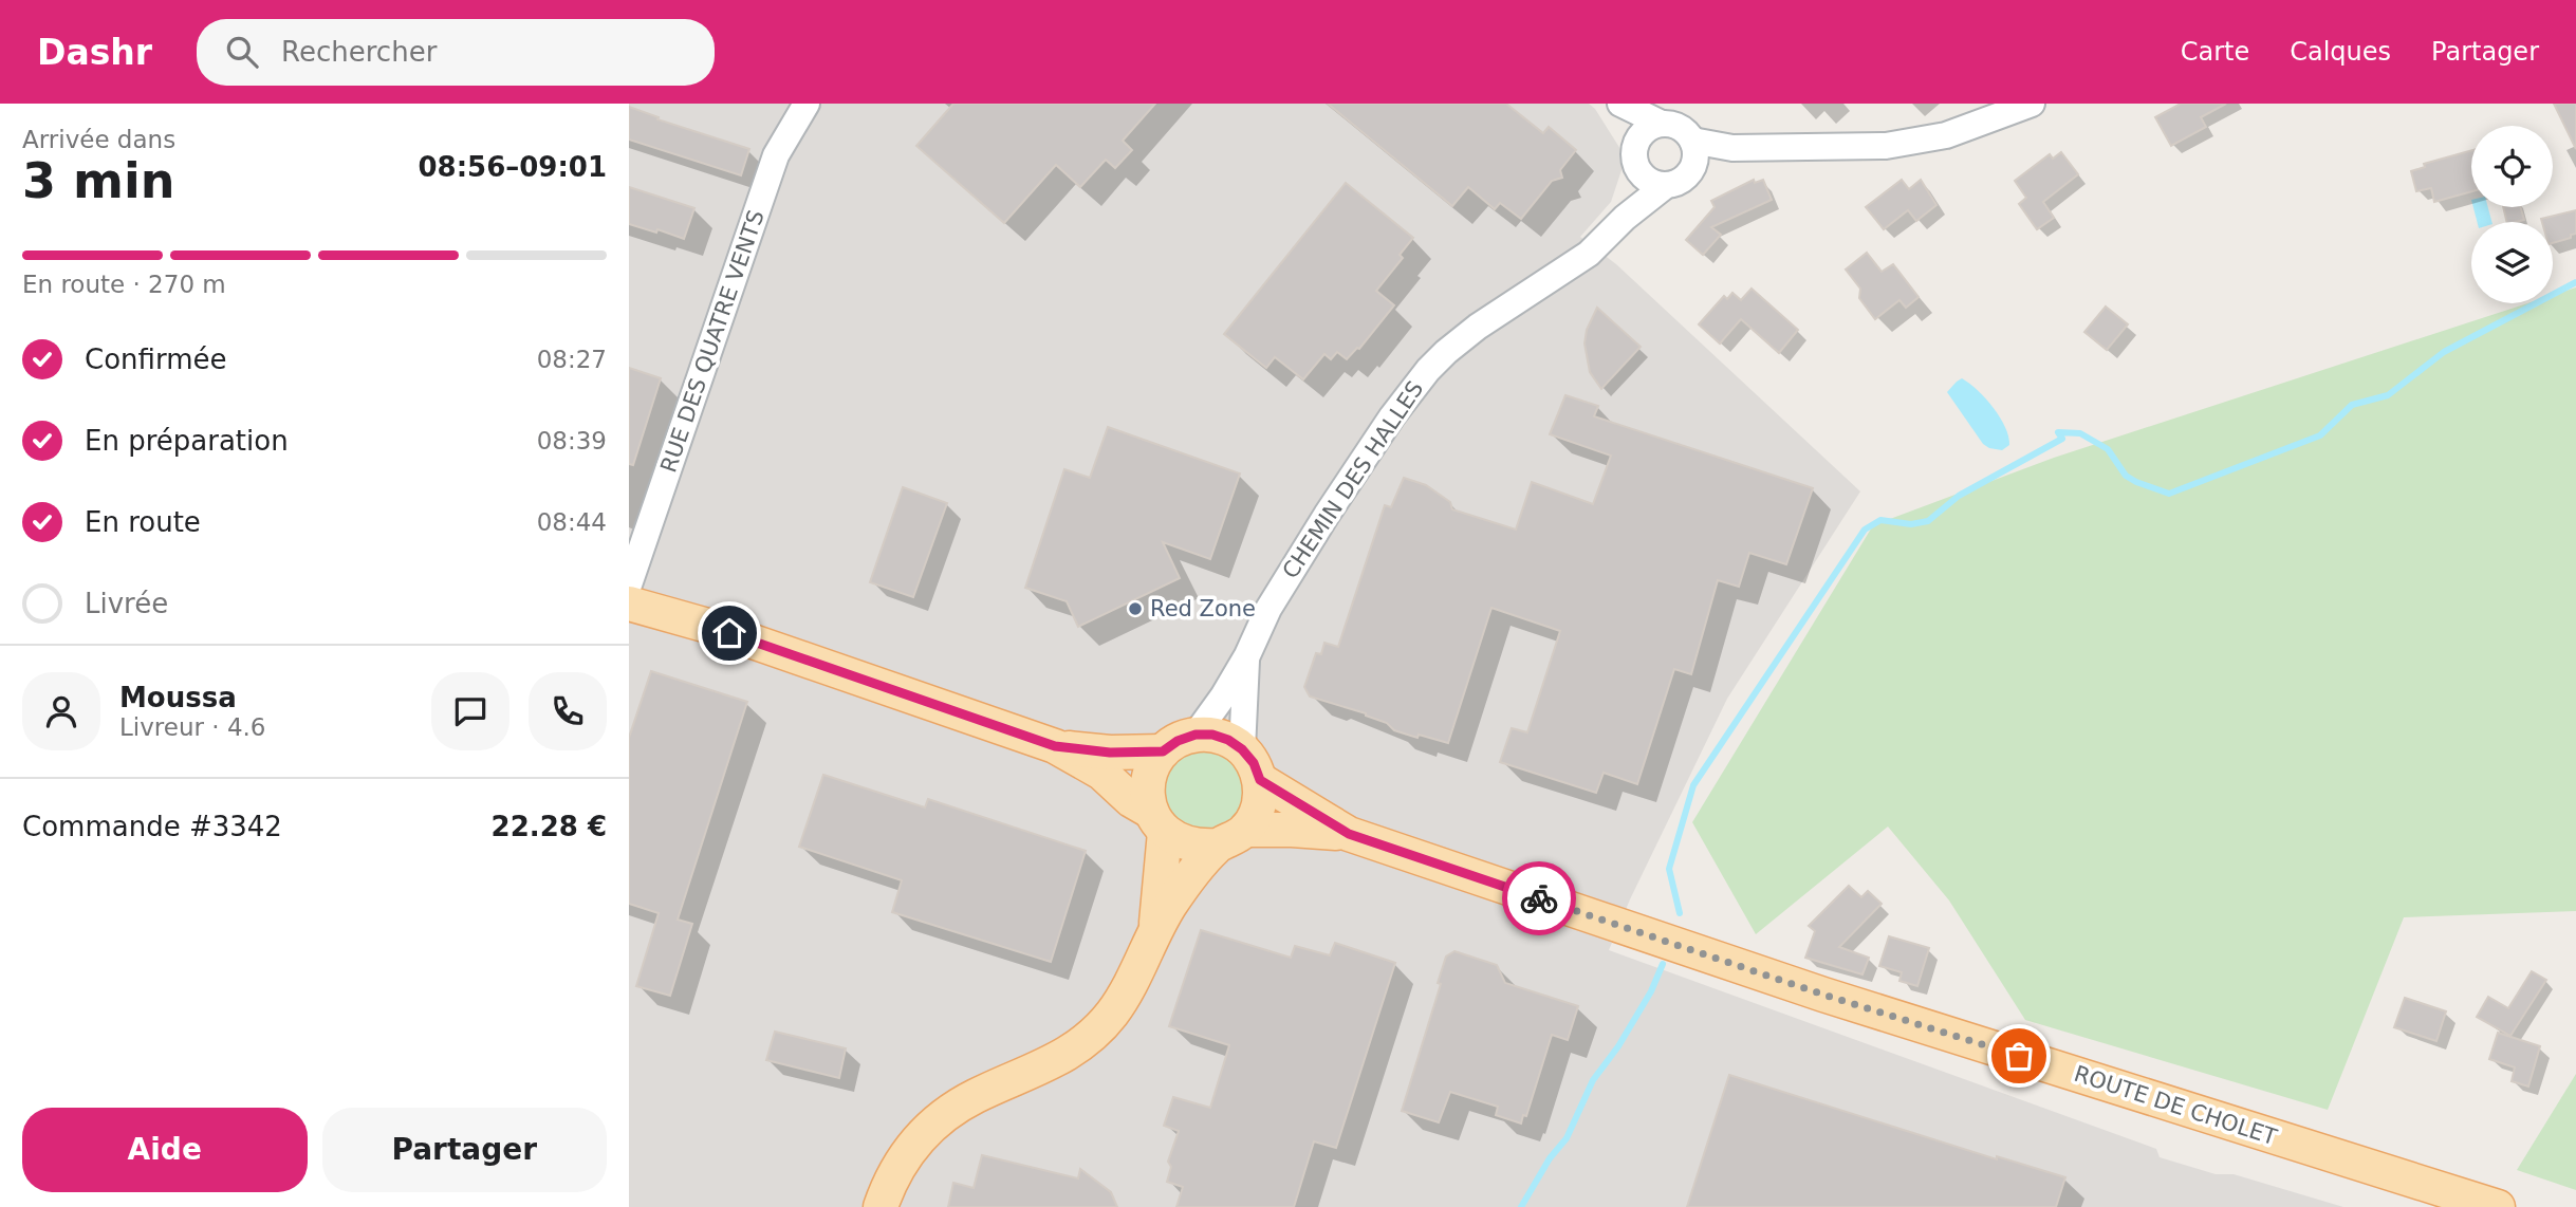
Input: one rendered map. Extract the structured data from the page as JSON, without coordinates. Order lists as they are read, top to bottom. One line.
{"streets":{"main road":["ROUTE DE CHOLET"],"street":["RUE DES QUATRE VENTS","CHEMIN DES HALLES"]},"crossings":[["CHEMIN DES HALLES","ROUTE DE CHOLET"]],"places":["Red Zone"],"page":{"header":"Dashr","search":"Rechercher","nav":["Carte","Calques","Partager"],"heading":["3 min","Arrivée dans","08:56–09:01"],"panel":["Moussa","Livreur · 4.6","Commande #3342","22.28 €"],"bar":"En route · 270 m","list":[["Confirmée","08:27"],["En préparation","08:39"],["En route","08:44"],"Livrée"],"buttons":["Aide","Partager"]}}
